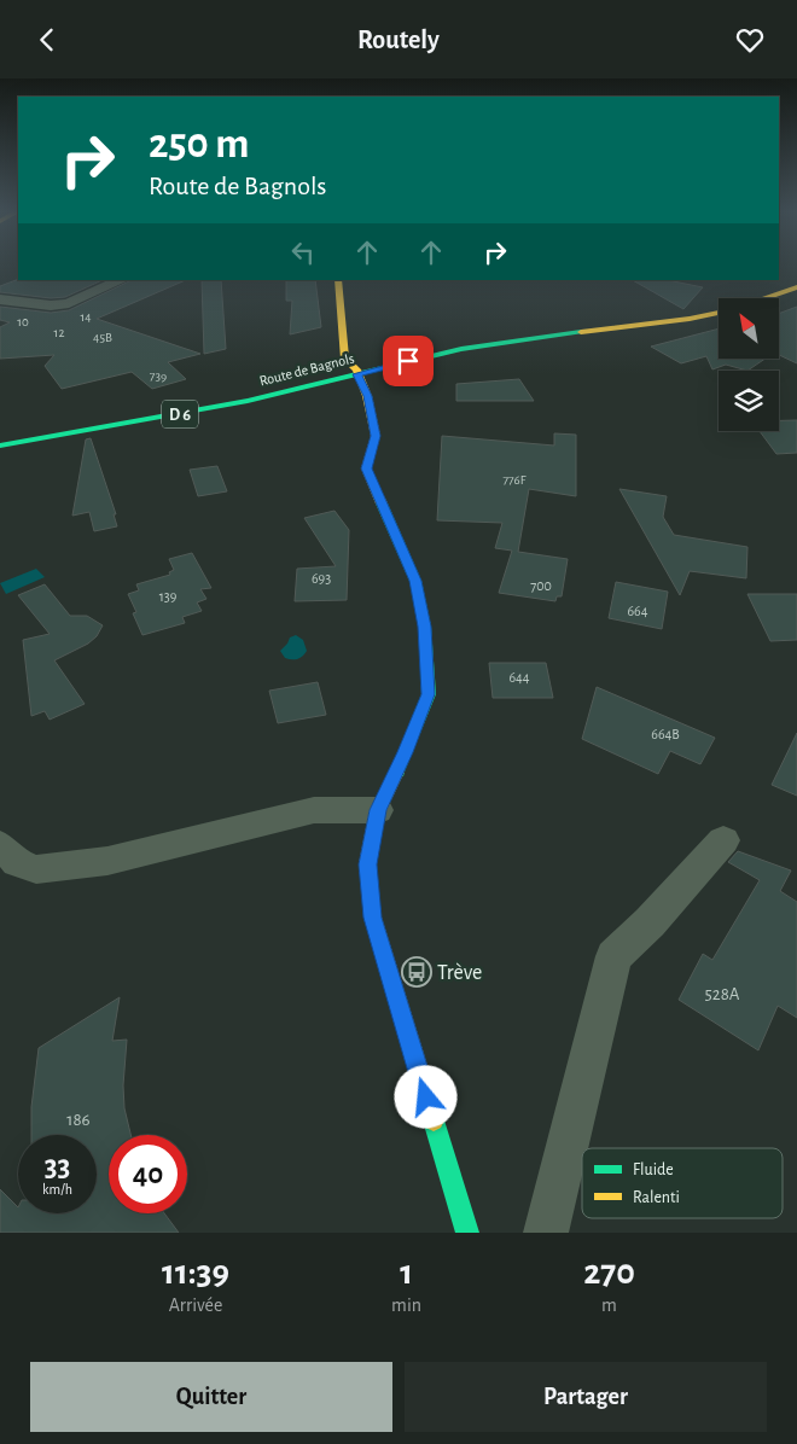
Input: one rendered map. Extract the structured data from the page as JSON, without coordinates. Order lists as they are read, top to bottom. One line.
{"streets":{"street":["Route de Bagnols","D 6"]},"places":{"bus stop":["Trève"]},"house_numbers":["14","10","12","45B","739","776F","693","700","139","664","644","664B","528A","186"],"legend":["Fluide","Ralenti"],"north":"top left","page":{"header":"Routely","turn":["250 m","Route de Bagnols"],"speed":"33 km/h","limit":"40","eta":["11:39","Arrivée","1","min","270","m"],"buttons":["Quitter","Partager"]}}
